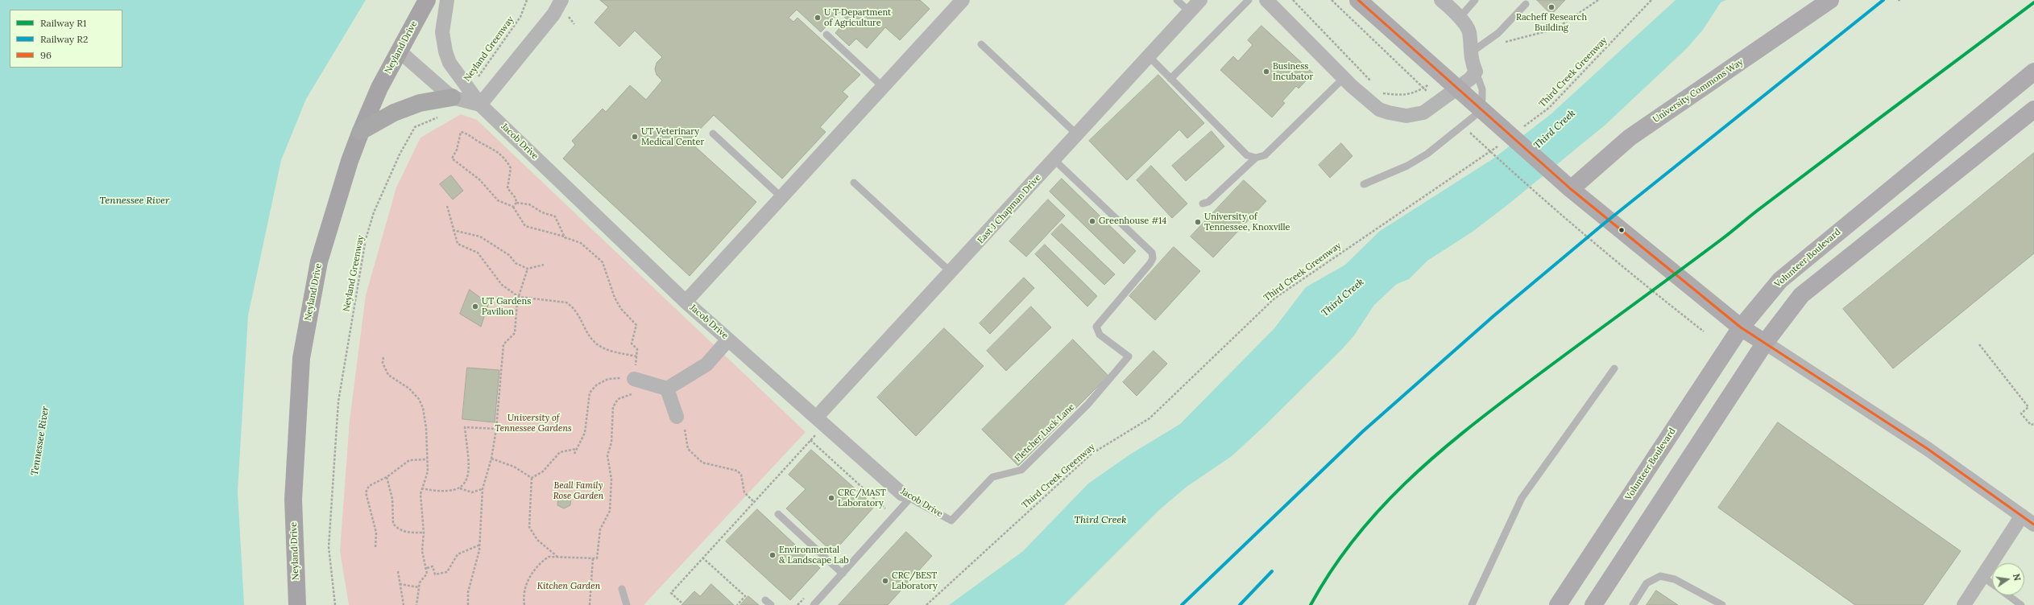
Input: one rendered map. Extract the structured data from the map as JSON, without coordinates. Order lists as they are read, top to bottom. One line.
{"streets":{"main road":["Neyland Drive"],"street":["University Commons Way","Jacob Drive","East J Chapman Drive","Volunteer Boulevard"],"lane":["Fletcher Luck Lane"],"path":["Neyland Greenway","Third Creek Greenway"]},"crossings":[["Neyland Drive","Jacob Drive"],["Neyland Greenway","Jacob Drive"],["Jacob Drive","East J Chapman Drive"],["Jacob Drive","Fletcher Luck Lane"],["East J Chapman Drive","Fletcher Luck Lane"]],"water":["Third Creek","Tennessee River"],"parks":["University of Tennessee Gardens","Beall Family Rose Garden","Kitchen Garden"],"places":["Racheff Research Building","U T Department of Agriculture","Business Incubator","UT Veterinary Medical Center","Greenhouse #14","University of Tennessee, Knoxville","UT Gardens Pavilion","CRC/MAST Laboratory","Environmental & Landscape Lab","CRC/BEST Laboratory"],"lines":["rail line R2","transit line 96","rail line R1"],"legend":["Railway R1","Railway R2","96"],"north":"right"}
